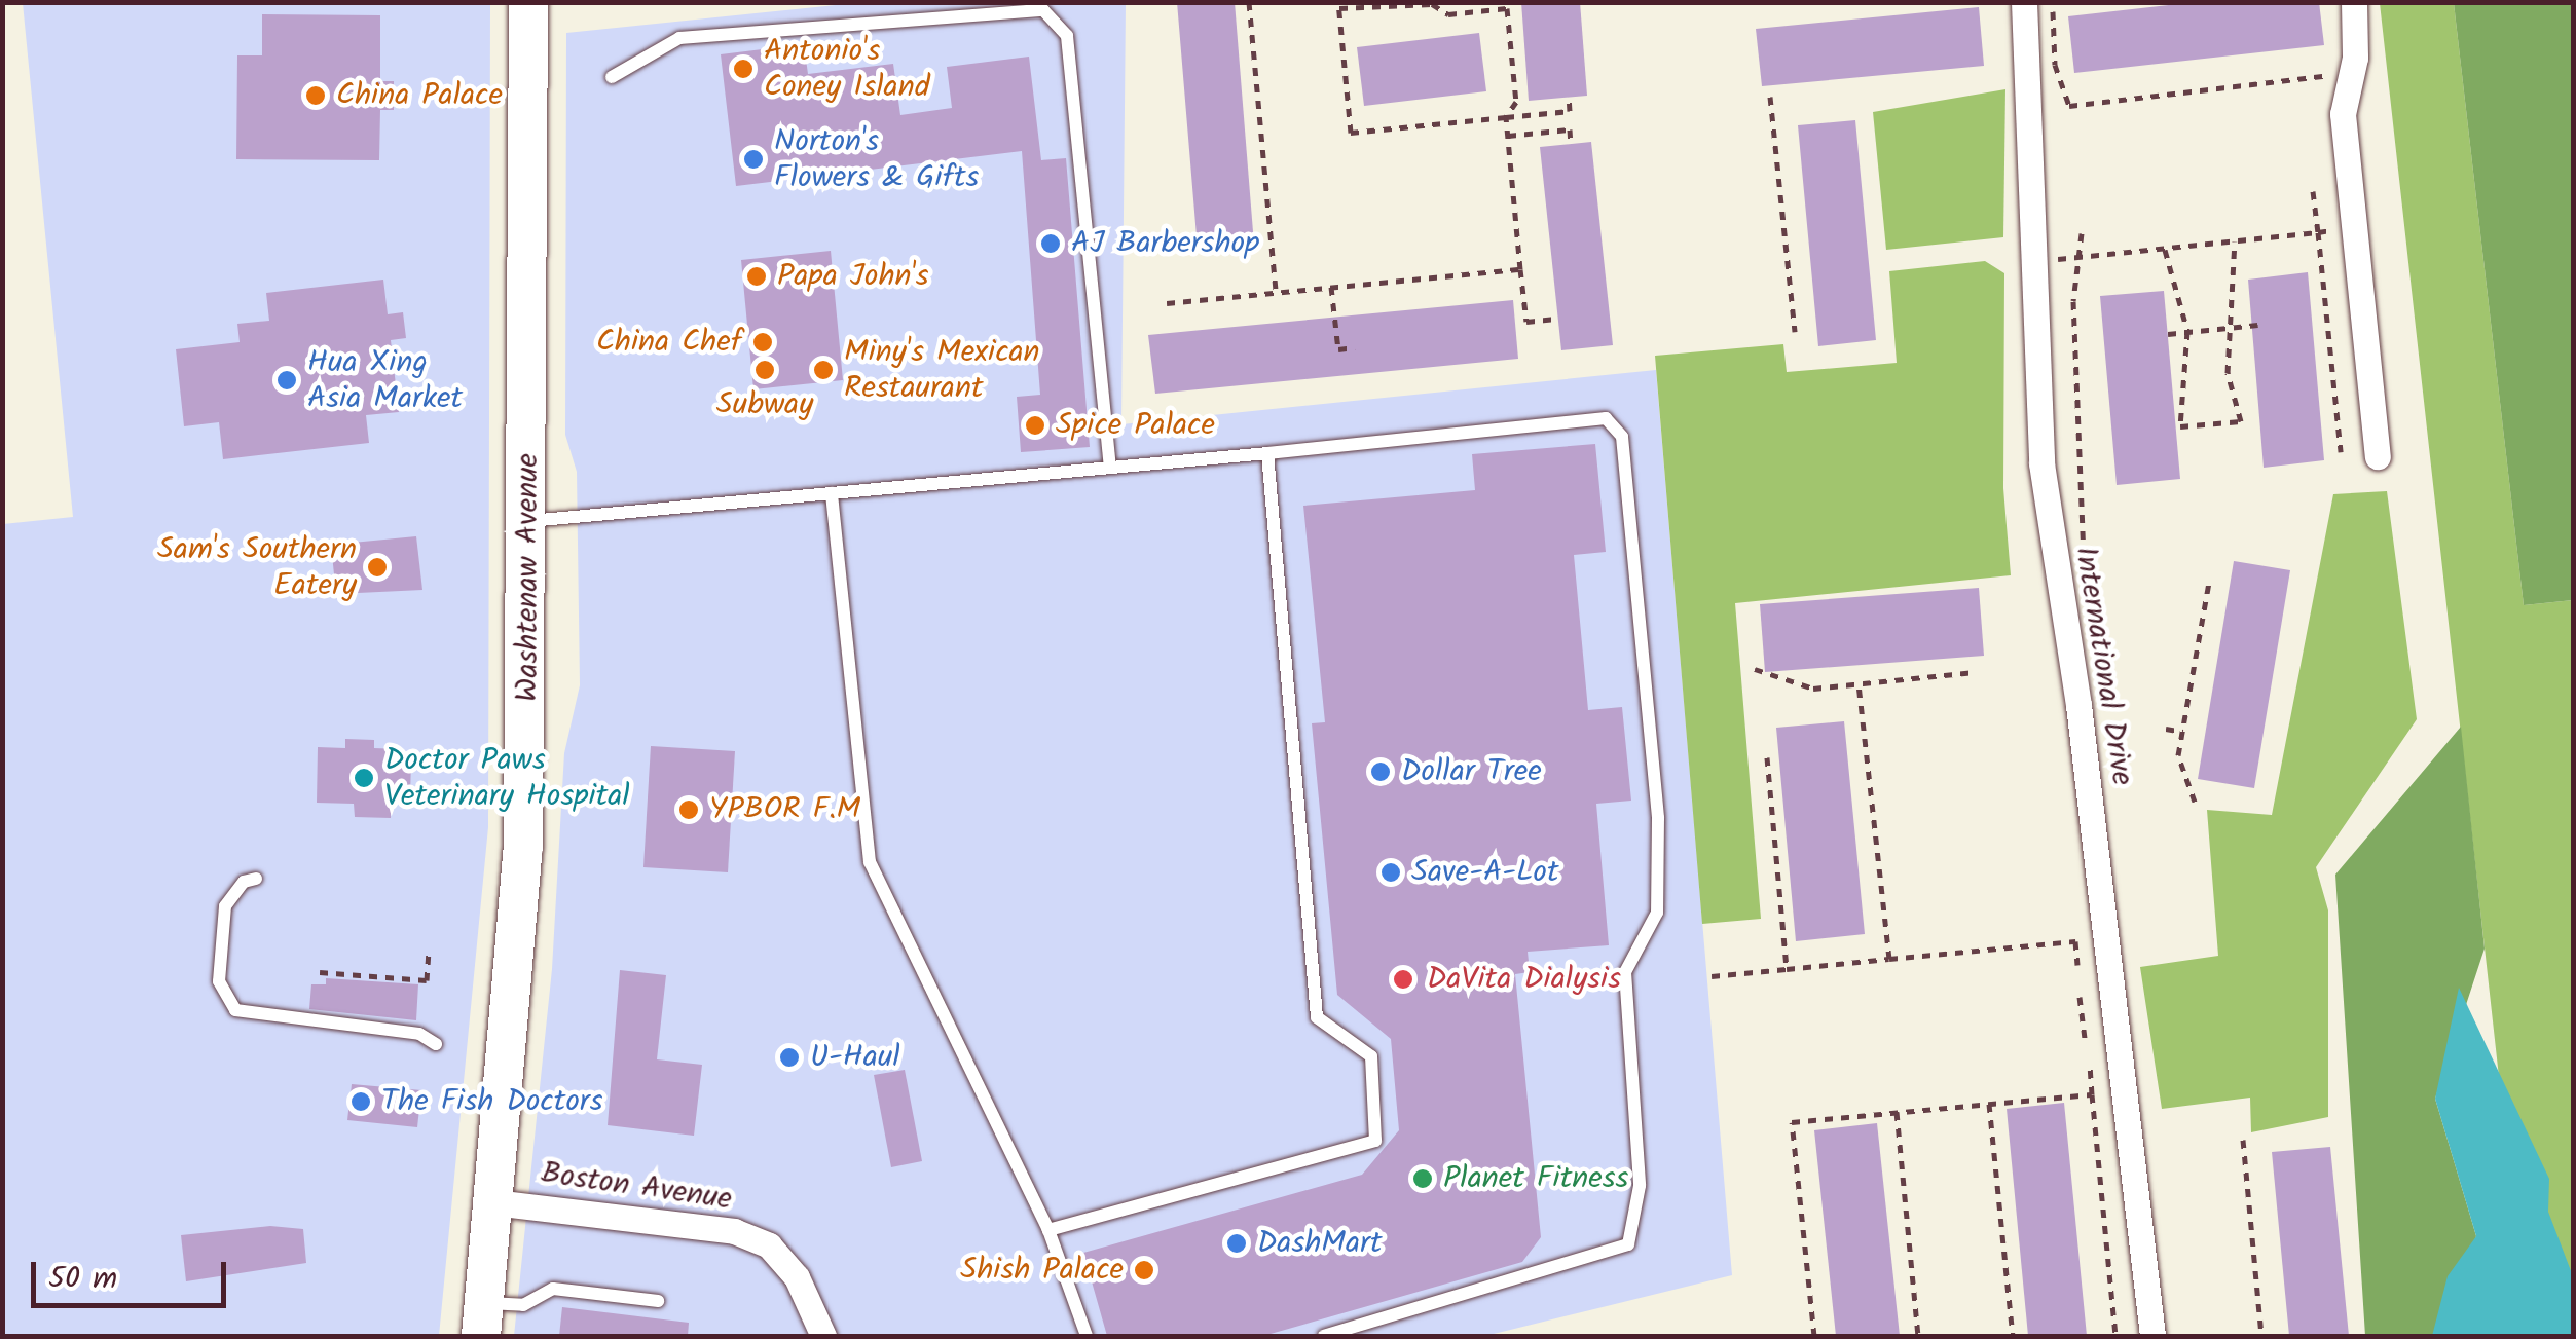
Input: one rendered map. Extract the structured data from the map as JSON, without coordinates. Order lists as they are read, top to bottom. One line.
{"streets":{"main road":["Washtenaw Avenue"],"street":["International Drive","Boston Avenue"]},"crossings":[["Washtenaw Avenue","Boston Avenue"]],"places":["Antonio's Coney Island","China Palace","Norton's Flowers & Gifts","AJ Barbershop","Papa John's","China Chef","Subway","Miny's Mexican Restaurant","Hua Xing Asia Market","Spice Palace","Sam's Southern Eatery","Dollar Tree","Doctor Paws Veterinary Hospital","YPBOR F.M","Save-A-Lot","DaVita Dialysis","U-Haul","The Fish Doctors","Planet Fitness","DashMart","Shish Palace"],"scale_bar":"50 m"}
